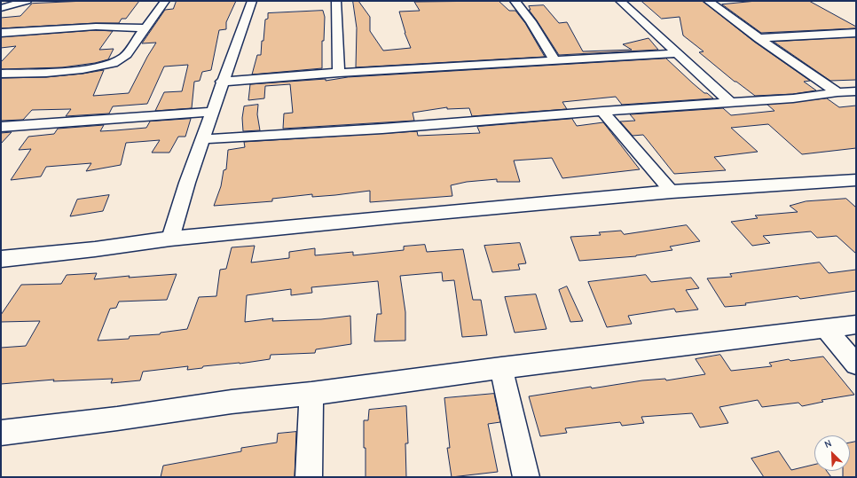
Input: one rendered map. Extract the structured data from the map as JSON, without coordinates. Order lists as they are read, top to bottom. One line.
{"north":"top left"}
